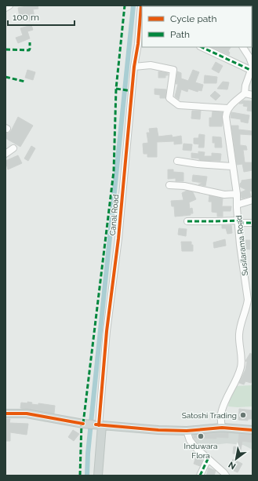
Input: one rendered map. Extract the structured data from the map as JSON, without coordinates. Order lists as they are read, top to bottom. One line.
{"streets":{"street":["Canal Road","Susilarama Road"]},"places":["Satoshi Trading","Induwara Flora"],"legend":["Cycle path","Path"],"scale_bar":"100 m","north":"bottom left"}
